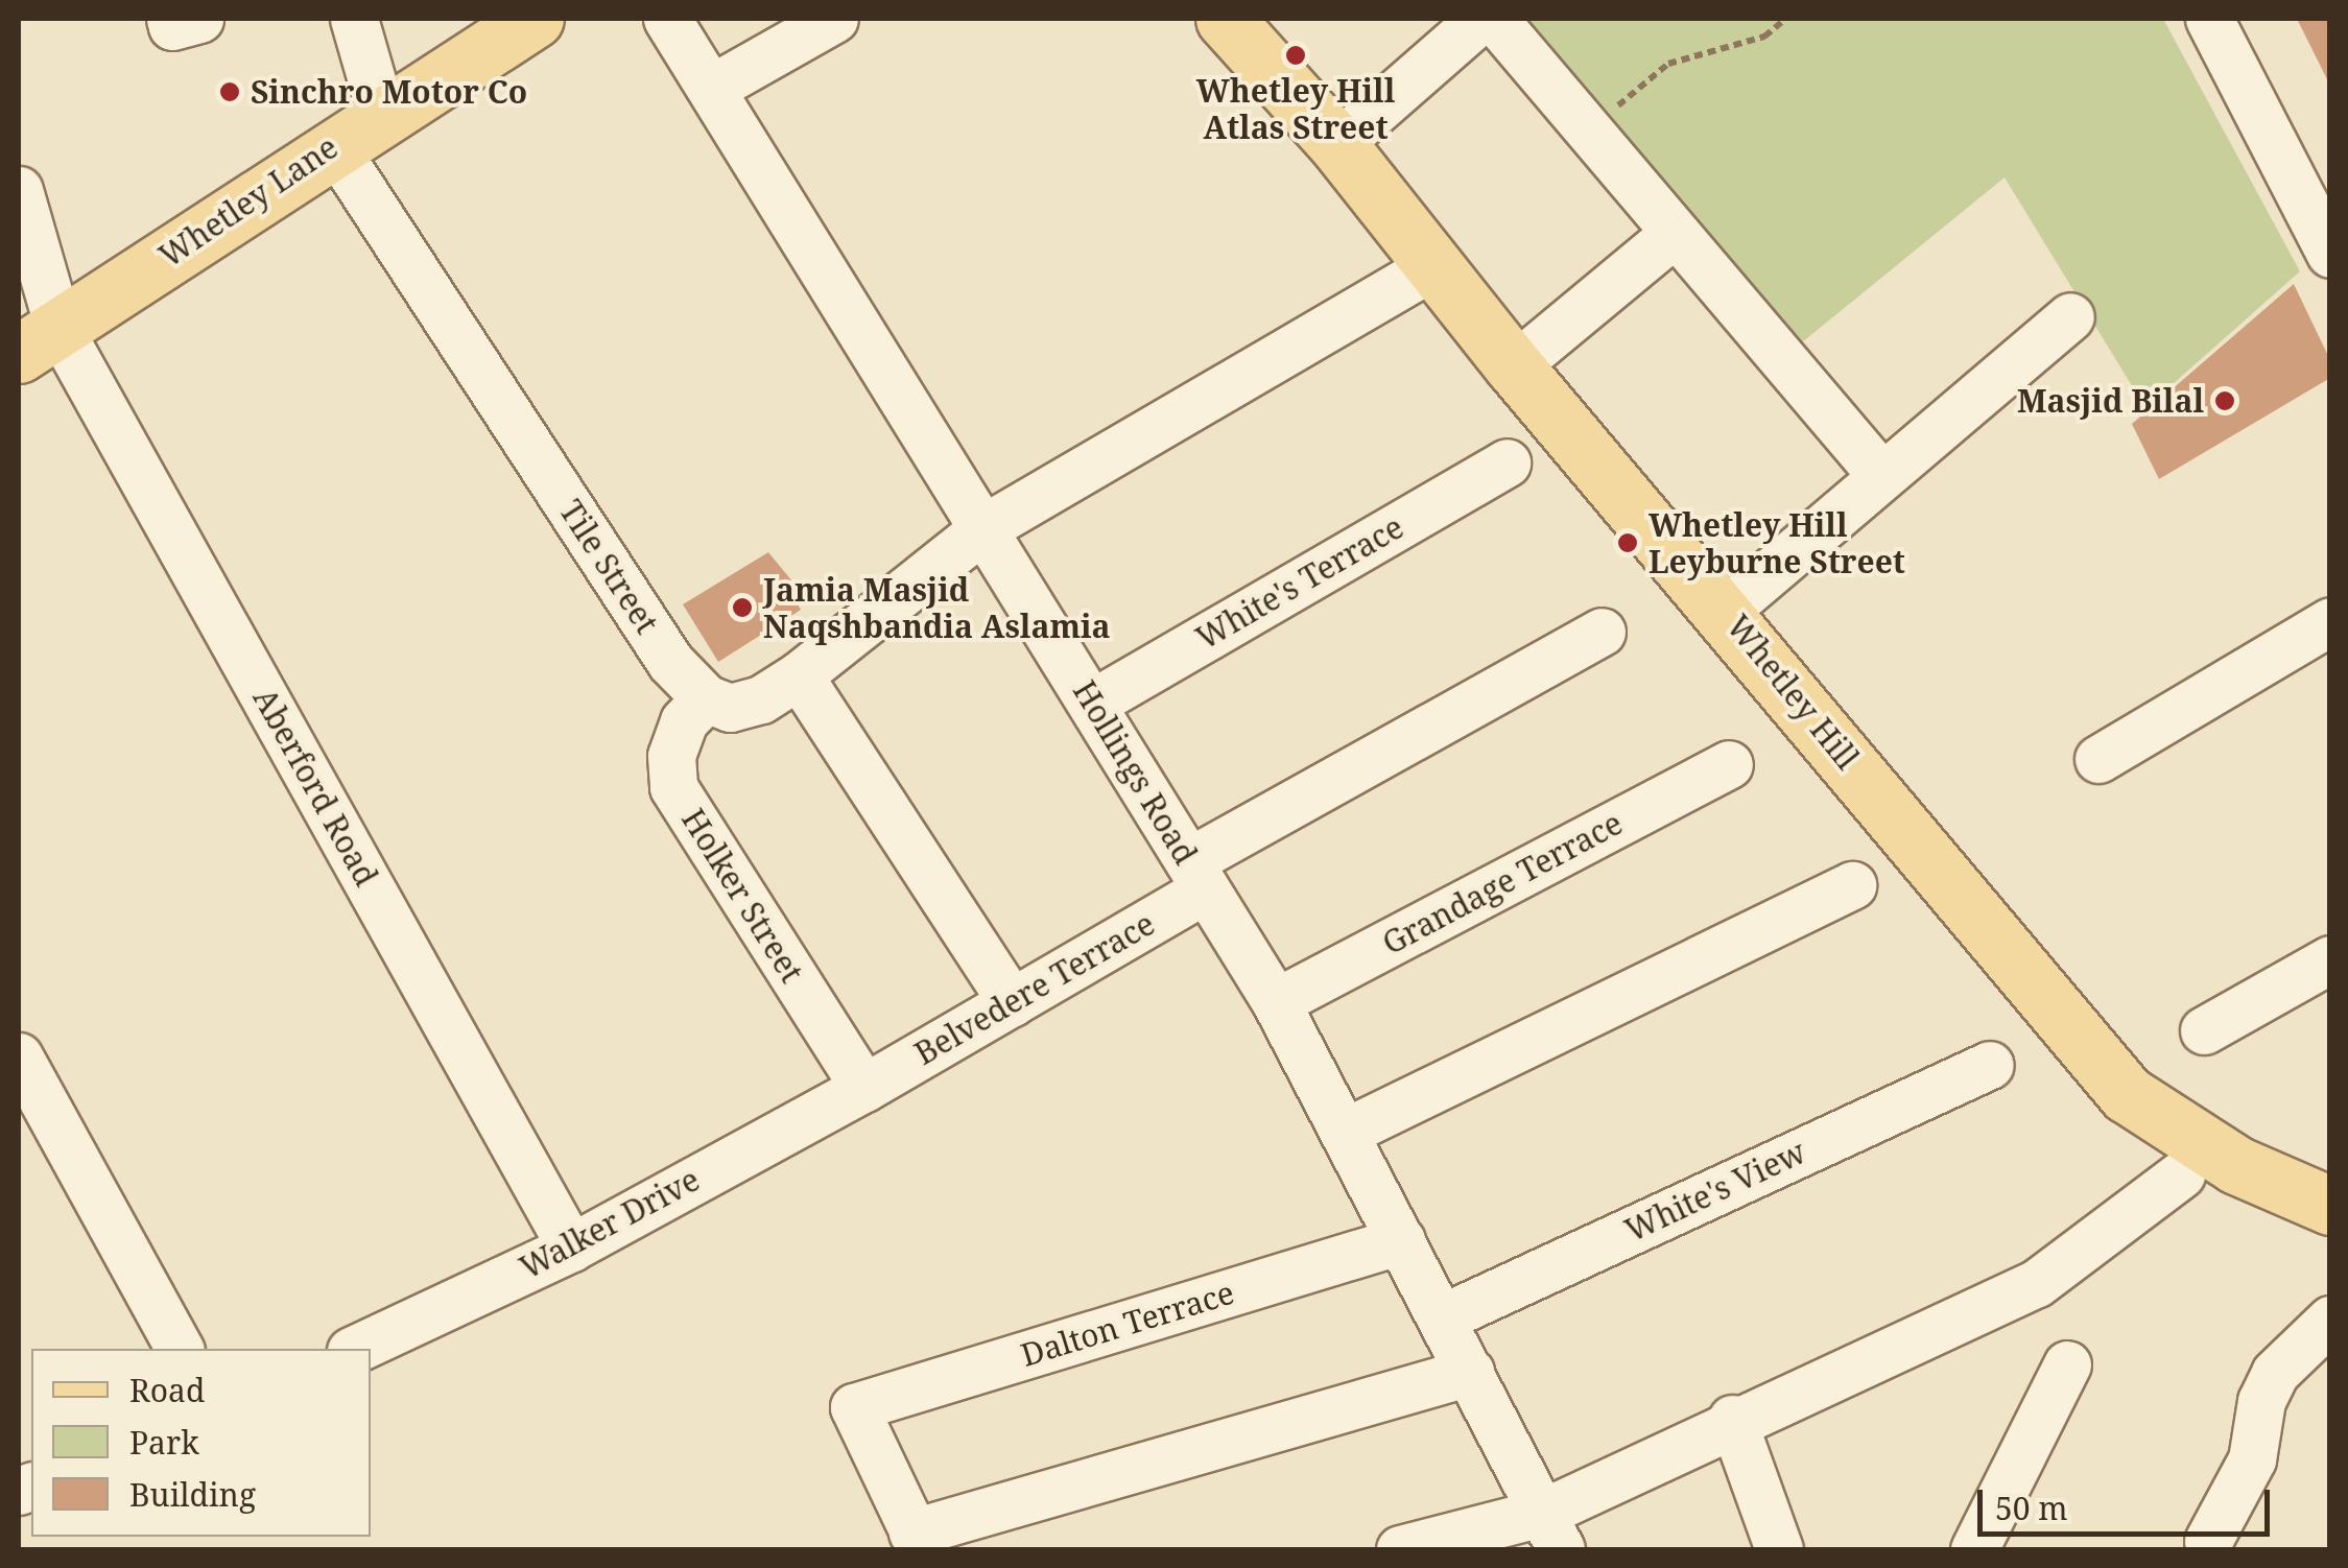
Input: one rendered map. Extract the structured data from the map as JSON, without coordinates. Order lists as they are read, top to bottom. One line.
{"streets":{"main road":["Whetley Lane","Whetley Hill"],"street":["Tile Street","White's Terrace","Hollings Road","Aberford Road","Grandage Terrace","Holker Street","Belvedere Terrace","White's View","Walker Drive","Dalton Terrace"]},"crossings":[["Whetley Lane","Tile Street"],["Whetley Lane","Aberford Road"],["Tile Street","Holker Street"],["White's Terrace","Hollings Road"],["Hollings Road","Grandage Terrace"],["Hollings Road","Belvedere Terrace"],["Hollings Road","White's View"],["Hollings Road","Dalton Terrace"],["Aberford Road","Walker Drive"],["Holker Street","Belvedere Terrace"],["Holker Street","Walker Drive"],["Belvedere Terrace","Walker Drive"]],"places":["Whetley Hill Atlas Street","Sinchro Motor Co","Masjid Bilal","Whetley Hill Leyburne Street","Jamia Masjid Naqshbandia Aslamia"],"legend":["Road","Park","Building"],"scale_bar":"50 m"}
